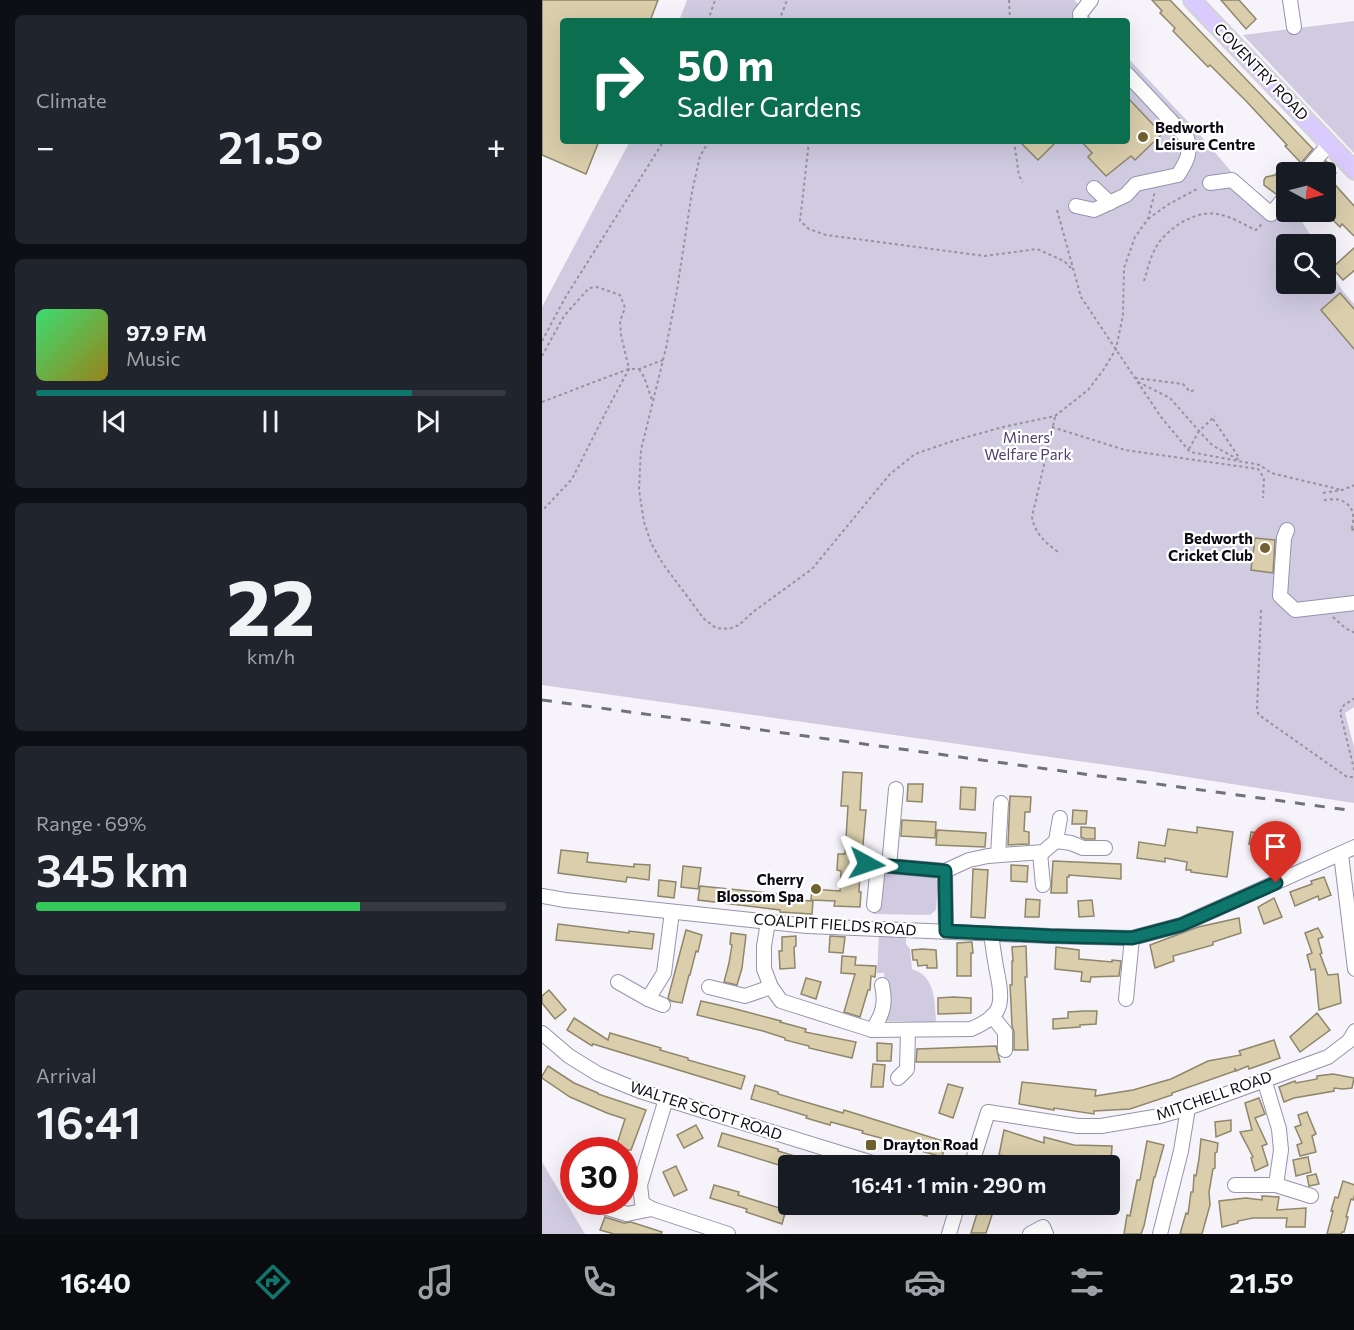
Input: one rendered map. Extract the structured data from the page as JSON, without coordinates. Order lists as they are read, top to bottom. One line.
{"streets":{"main road":["COVENTRY ROAD"],"street":["COALPIT FIELDS ROAD","MITCHELL ROAD","WALTER SCOTT ROAD"]},"parks":["Miners' Welfare Park"],"places":{"other":["Bedworth Leisure Centre","Bedworth Cricket Club","Cherry Blossom Spa"],"transit":["Drayton Road"]},"north":"right","page":{"tile":["Climate",["22","km/h"],["Range · 69%","345 km"],["Arrival","16:41"]],"turn":["50 m","Sadler Gardens"],"heat":["−","21.5°","+"],"song":["97.9 FM","Music"],"limit":"30","trip":"16:41 · 1 min · 290 m","tabs":["16:40","21.5°"]}}
